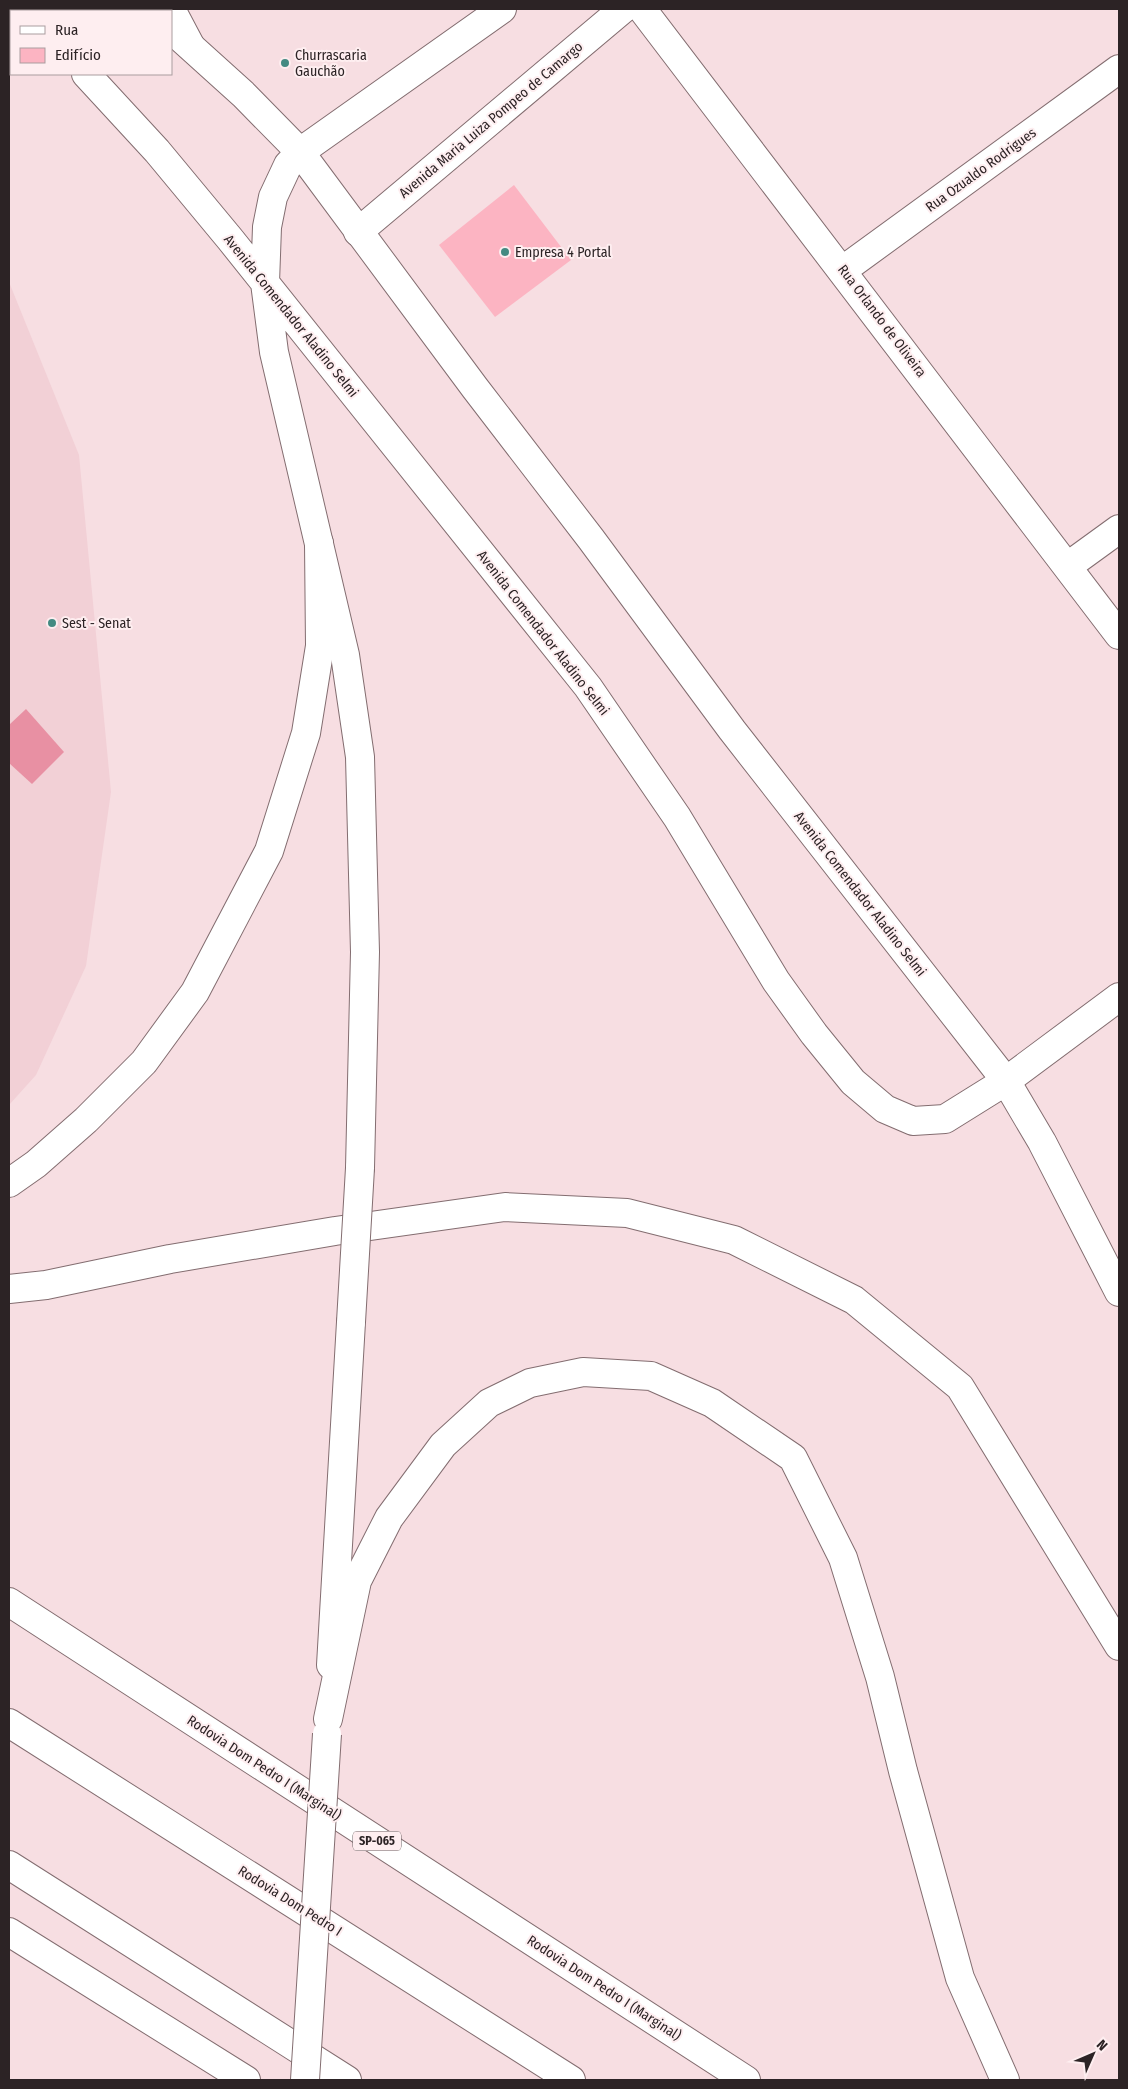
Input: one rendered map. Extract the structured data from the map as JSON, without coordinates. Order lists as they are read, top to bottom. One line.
{"streets":{"main road":["Avenida Maria Luiza Pompeo de Camargo","Rua Ozualdo Rodrigues","Avenida Comendador Aladino Selmi","Rua Orlando de Oliveira","Rodovia Dom Pedro I (Marginal)","SP-065","Rodovia Dom Pedro I"]},"crossings":[["Avenida Maria Luiza Pompeo de Camargo","Avenida Comendador Aladino Selmi"],["Rua Ozualdo Rodrigues","Rua Orlando de Oliveira"]],"places":["Churrascaria Gauchão","Empresa 4 Portal","Sest - Senat"],"legend":["Rua","Edifício"],"north":"top right"}
